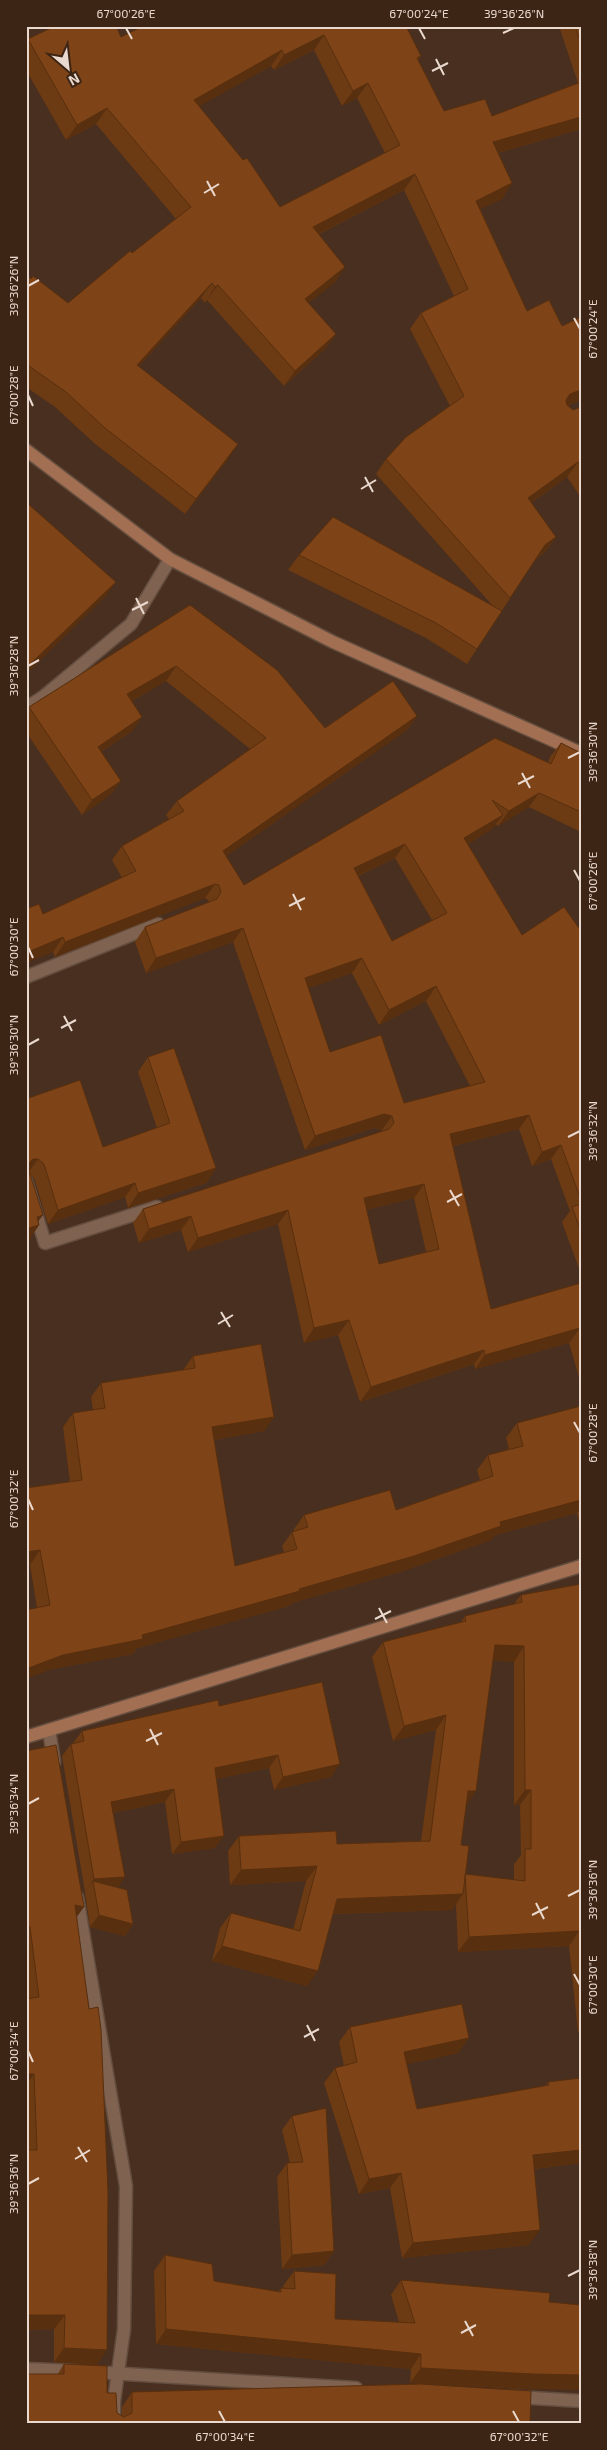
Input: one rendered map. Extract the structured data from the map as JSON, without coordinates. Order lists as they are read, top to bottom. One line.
{"north":"bottom right","coordinates":["67°00'26\"E","67°00'24\"E","39°36'26\"N","67°00'28\"E","39°36'28\"N","39°36'30\"N","67°00'30\"E","39°36'32\"N","67°00'32\"E","39°36'34\"N","39°36'36\"N","67°00'34\"E","39°36'38\"N"]}
